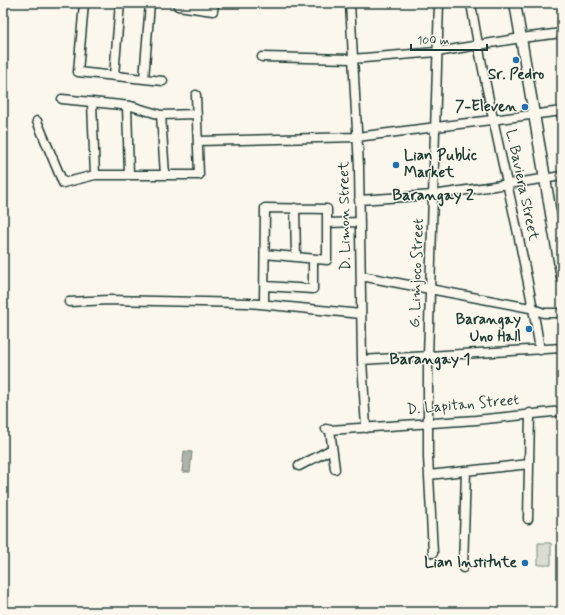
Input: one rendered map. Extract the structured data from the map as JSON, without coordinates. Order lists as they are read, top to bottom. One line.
{"streets":{"street":["L. Baviera Street","D. Limon Street","G. Limjoco Street","D. Lapitan Street"]},"crossings":[["D. Limon Street","D. Lapitan Street"],["G. Limjoco Street","D. Lapitan Street"]],"districts":["Barangay 2","Barangay 1"],"places":["Sr. Pedro","7-Eleven","Lian Public Market","Barangay Uno Hall","Lian Institute"],"scale_bar":"100 m"}
